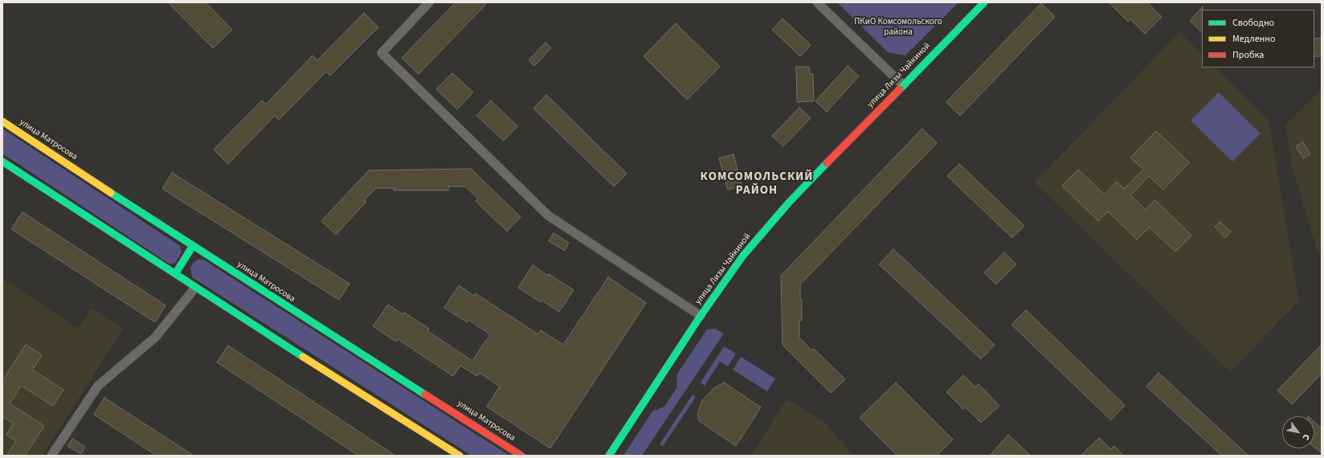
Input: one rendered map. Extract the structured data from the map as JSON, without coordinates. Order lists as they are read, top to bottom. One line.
{"streets":{"main road":["улица Лизы Чайкиной","улица Матросова"]},"districts":["КОМСОМОЛЬСКИЙ РАЙОН"],"parks":["ПКиО Комсомольского района"],"legend":["Свободно","Медленно","Пробка"],"north":"bottom right"}
